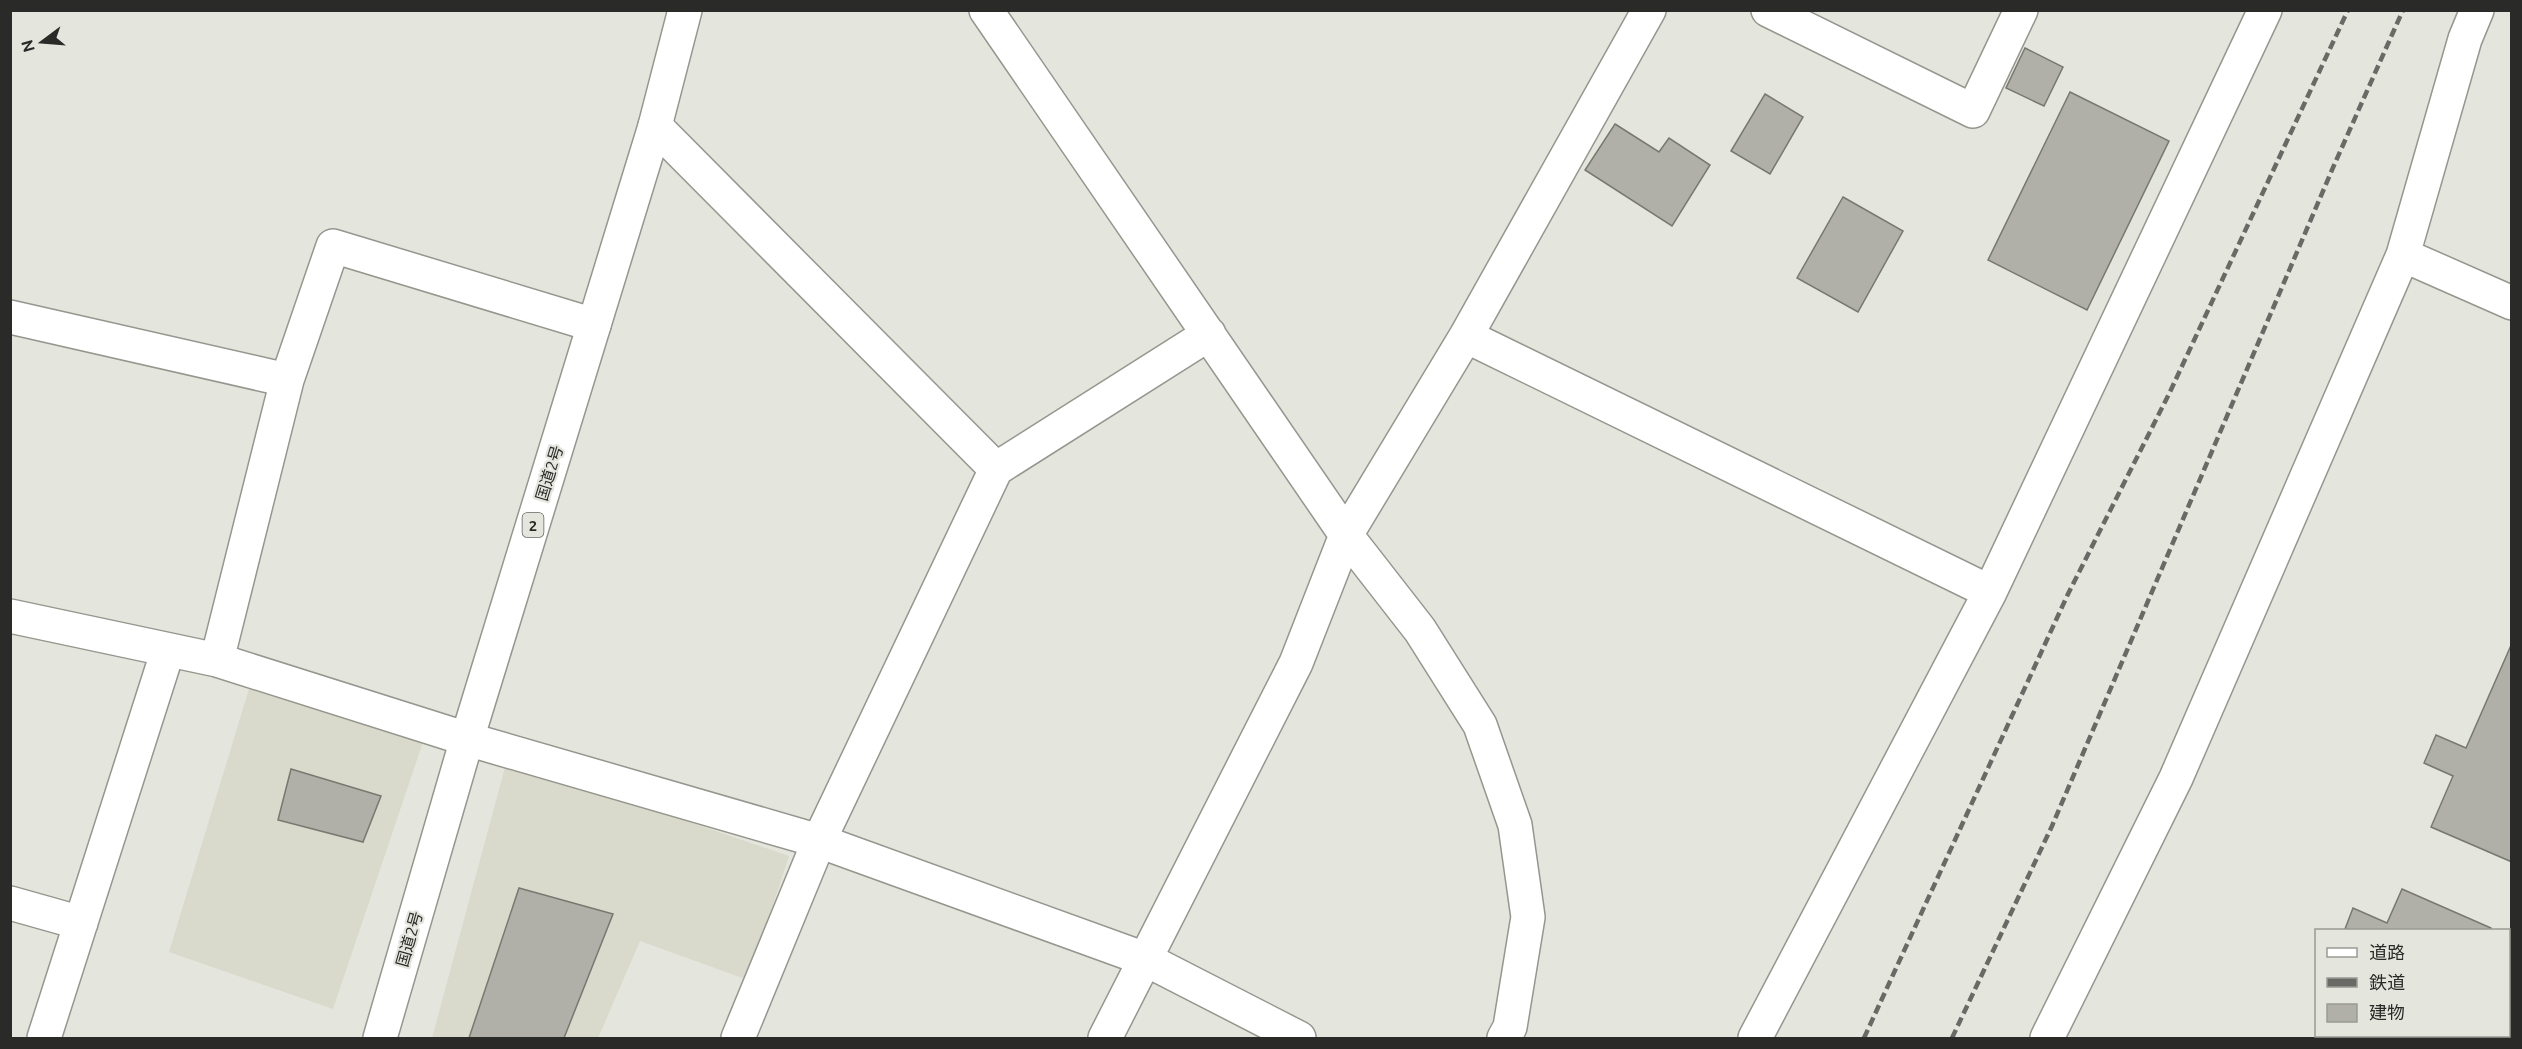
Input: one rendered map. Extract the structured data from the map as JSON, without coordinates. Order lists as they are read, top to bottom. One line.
{"streets":{"main road":["国道2号","2"]},"legend":["道路","鉄道","建物"],"north":"left"}
